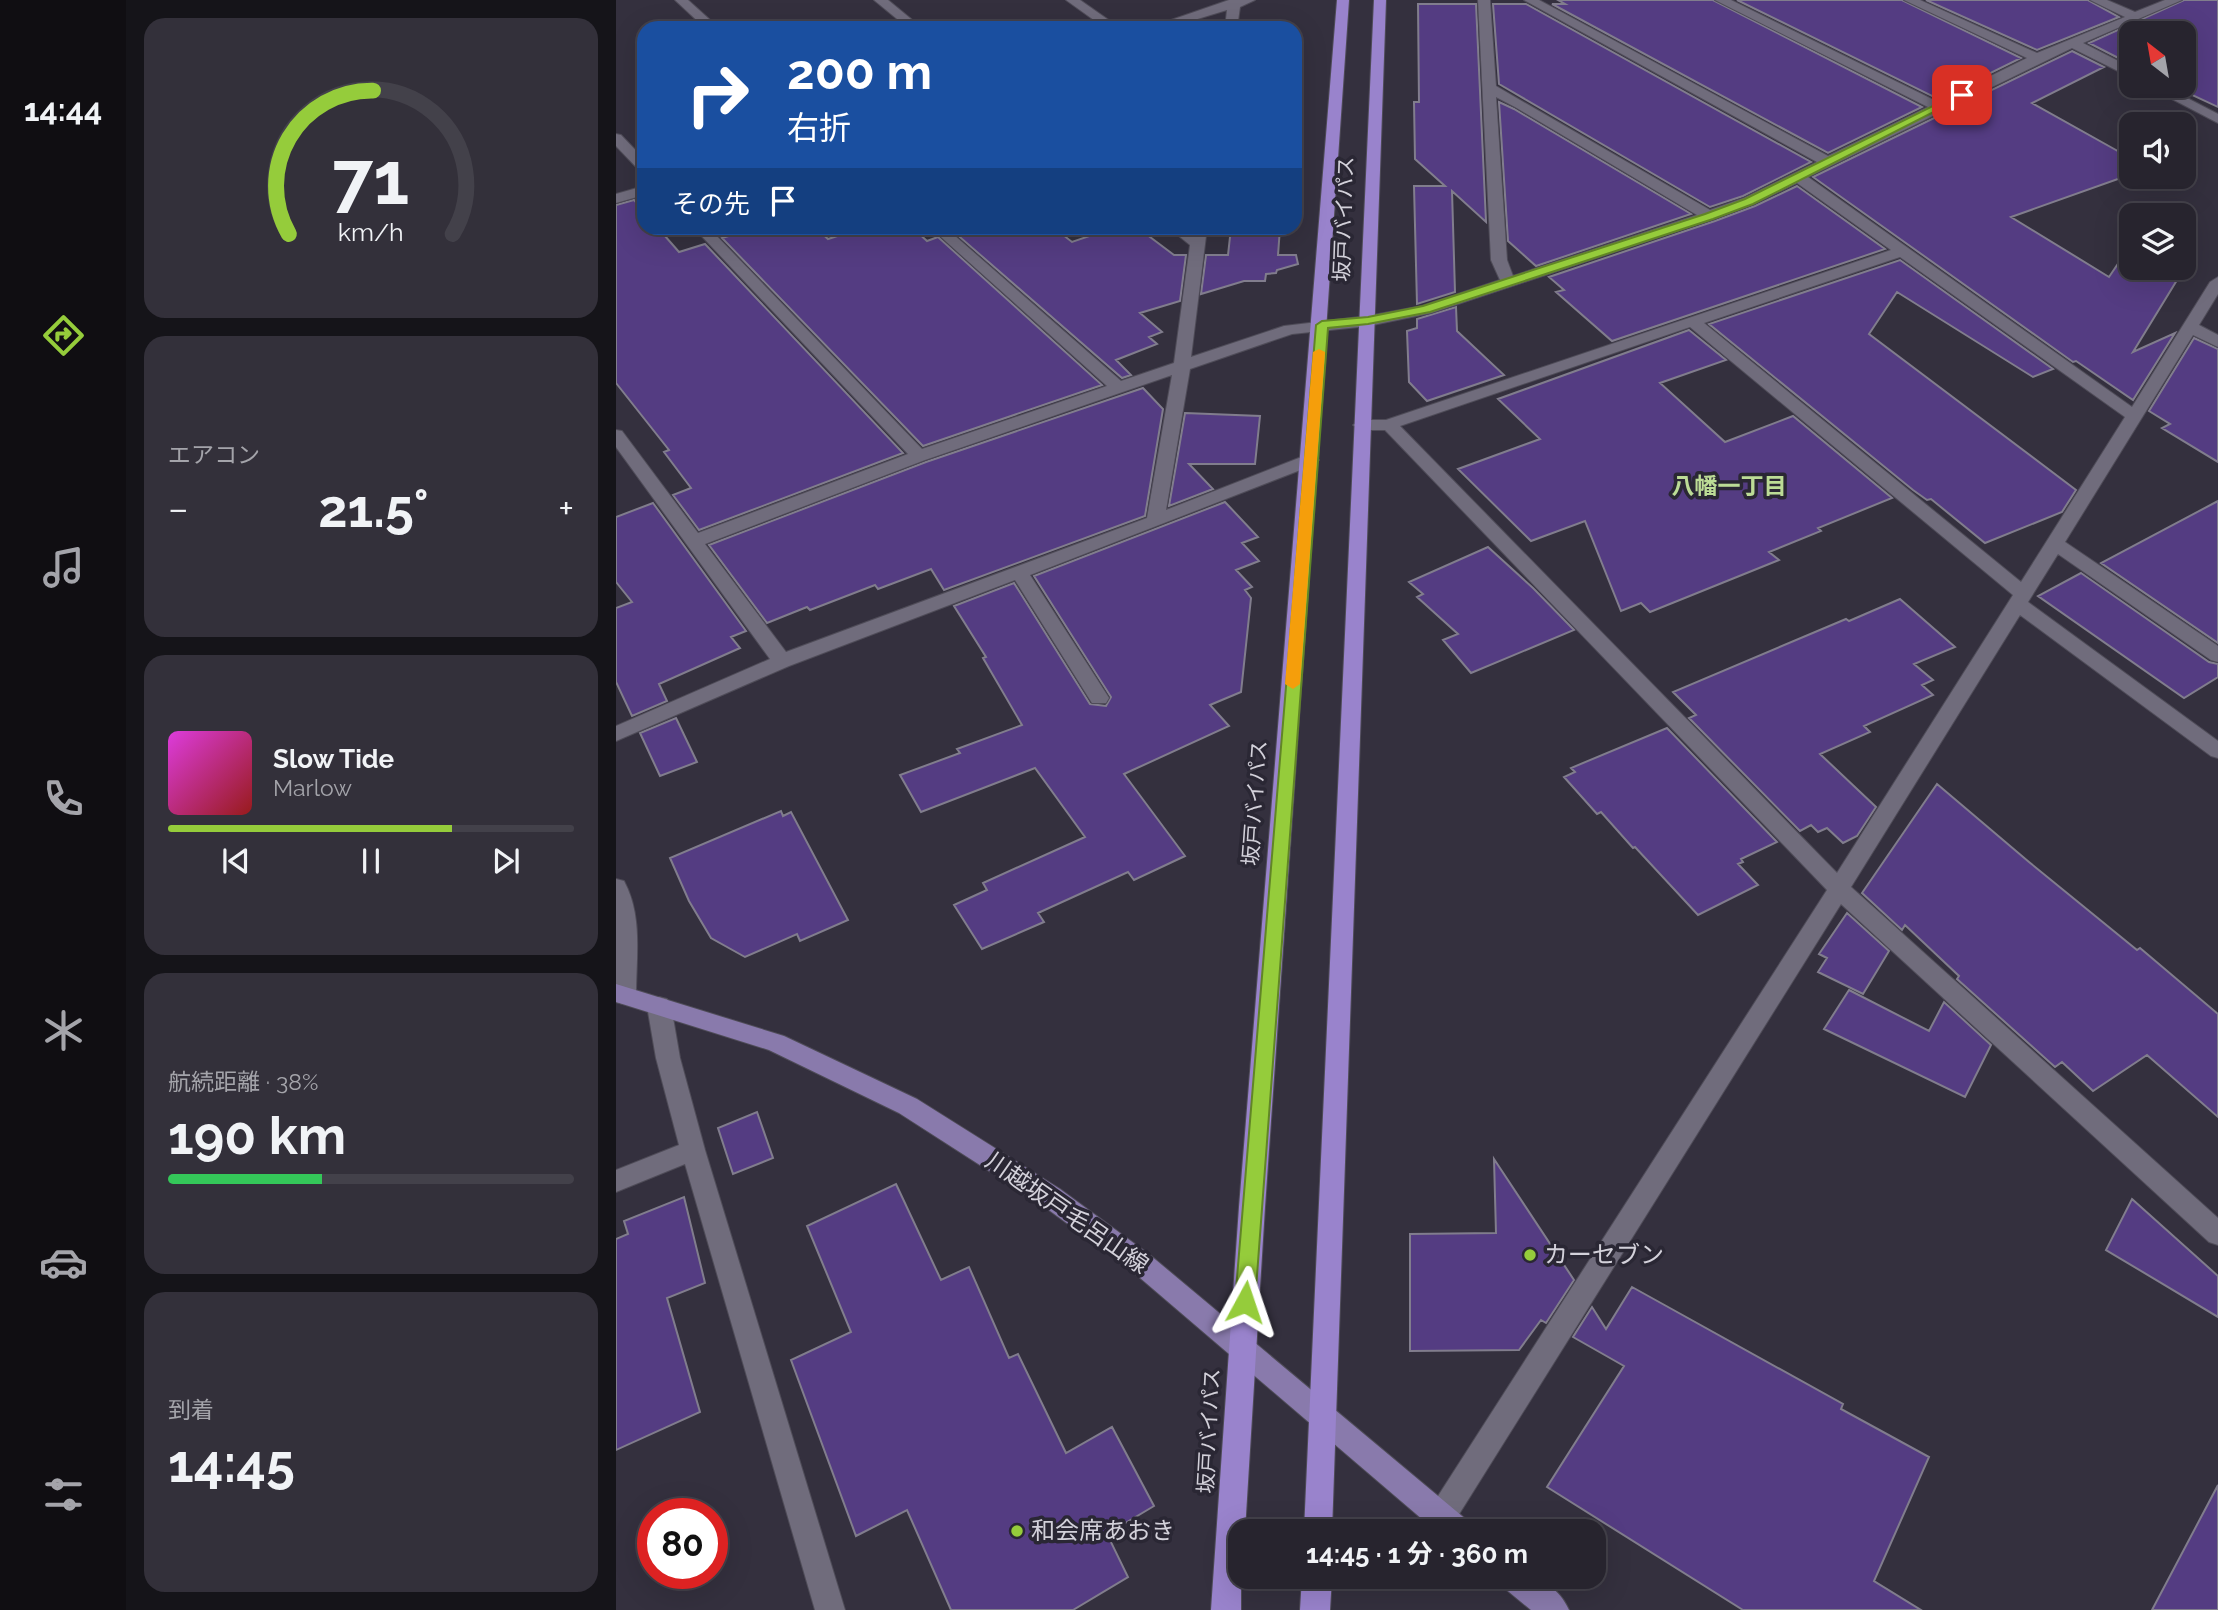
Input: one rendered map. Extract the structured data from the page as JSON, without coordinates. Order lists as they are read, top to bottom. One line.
{"streets":{"highway":["坂戸バイパス"],"main road":["川越坂戸毛呂山線"]},"crossings":[["坂戸バイパス","川越坂戸毛呂山線"]],"districts":["八幡一丁目"],"places":["カーセブン","和会席あおき"],"north":"top left","page":{"tabs":"14:44","turn":["200 m","右折"],"then":"その先","tile":["エアコン",["航続距離 · 38%","190 km"],["到着","14:45"]],"heat":["−","21.5°","+"],"song":["Slow Tide","Marlow"],"limit":"80","trip":"14:45 · 1 分 · 360 m","gauge":["71","km/h"]}}
